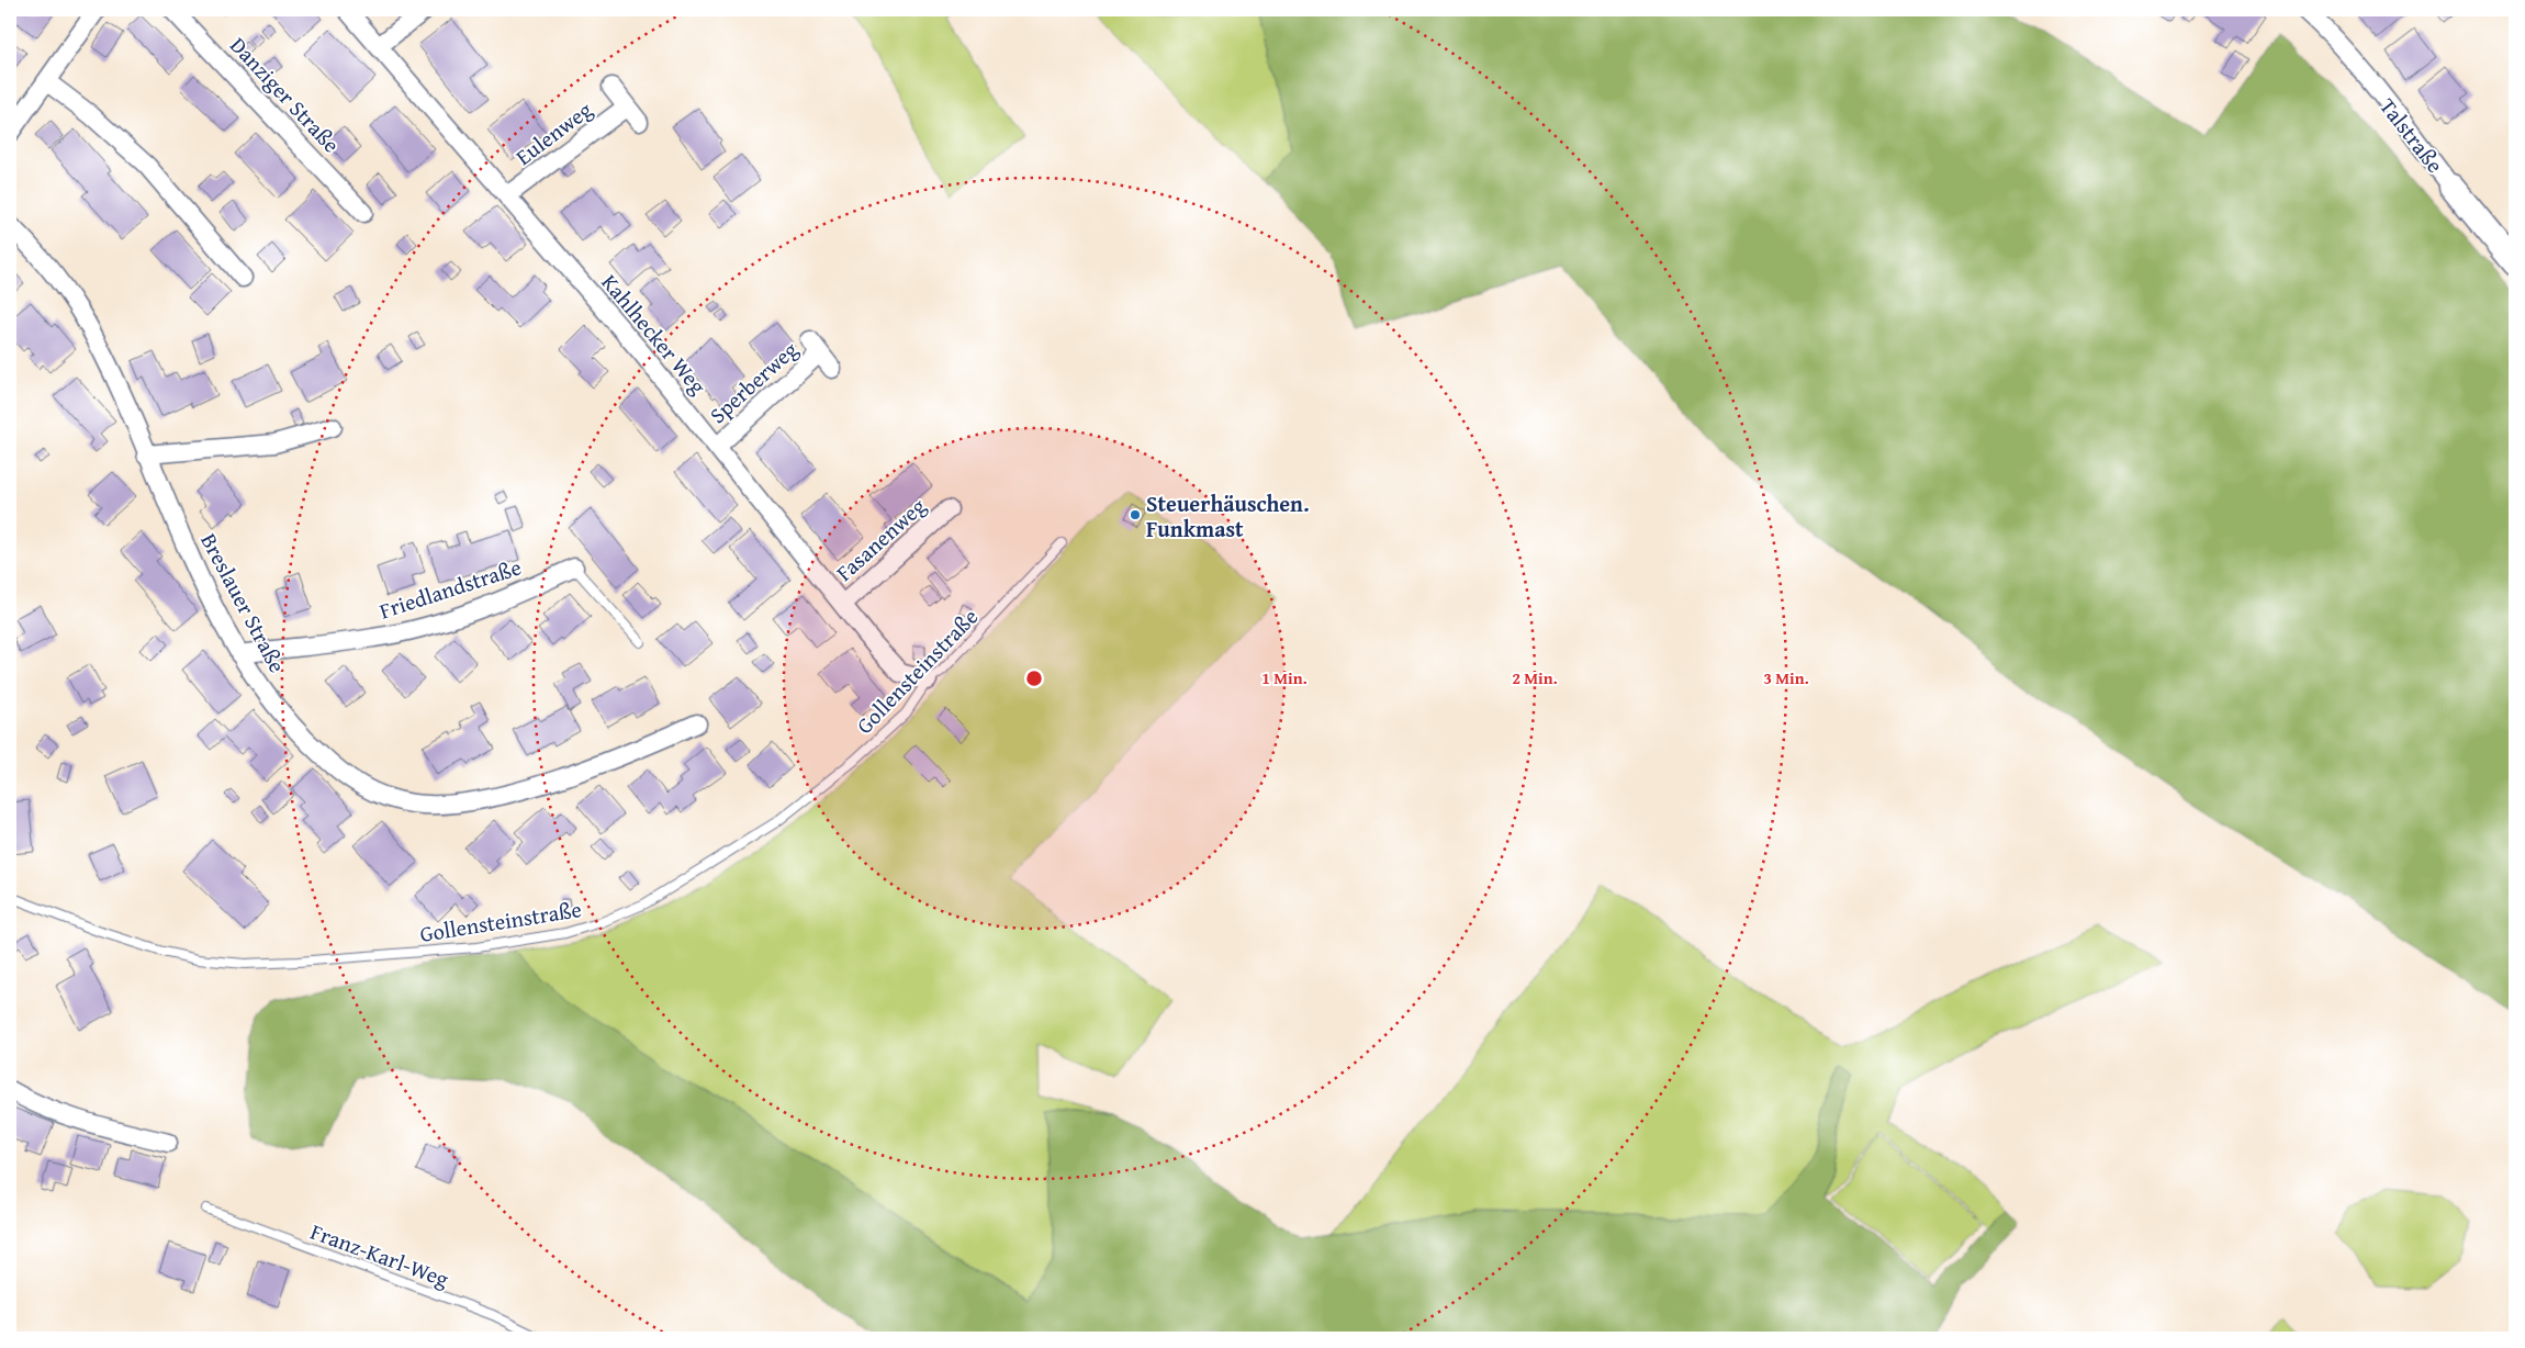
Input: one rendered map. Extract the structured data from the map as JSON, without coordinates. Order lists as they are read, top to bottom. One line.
{"streets":{"street":["Danziger Straße","Eulenweg","Talstraße","Kahlhecker Weg","Sperberweg","Fasanenweg","Friedlandstraße","Breslauer Straße"],"lane":["Gollensteinstraße","Franz-Karl-Weg"]},"crossings":[["Eulenweg","Kahlhecker Weg"],["Kahlhecker Weg","Sperberweg"],["Kahlhecker Weg","Fasanenweg"],["Kahlhecker Weg","Gollensteinstraße"],["Friedlandstraße","Breslauer Straße"]],"places":["Steuerhäuschen. Funkmast"],"rings":["1 Min.","2 Min.","3 Min."]}
